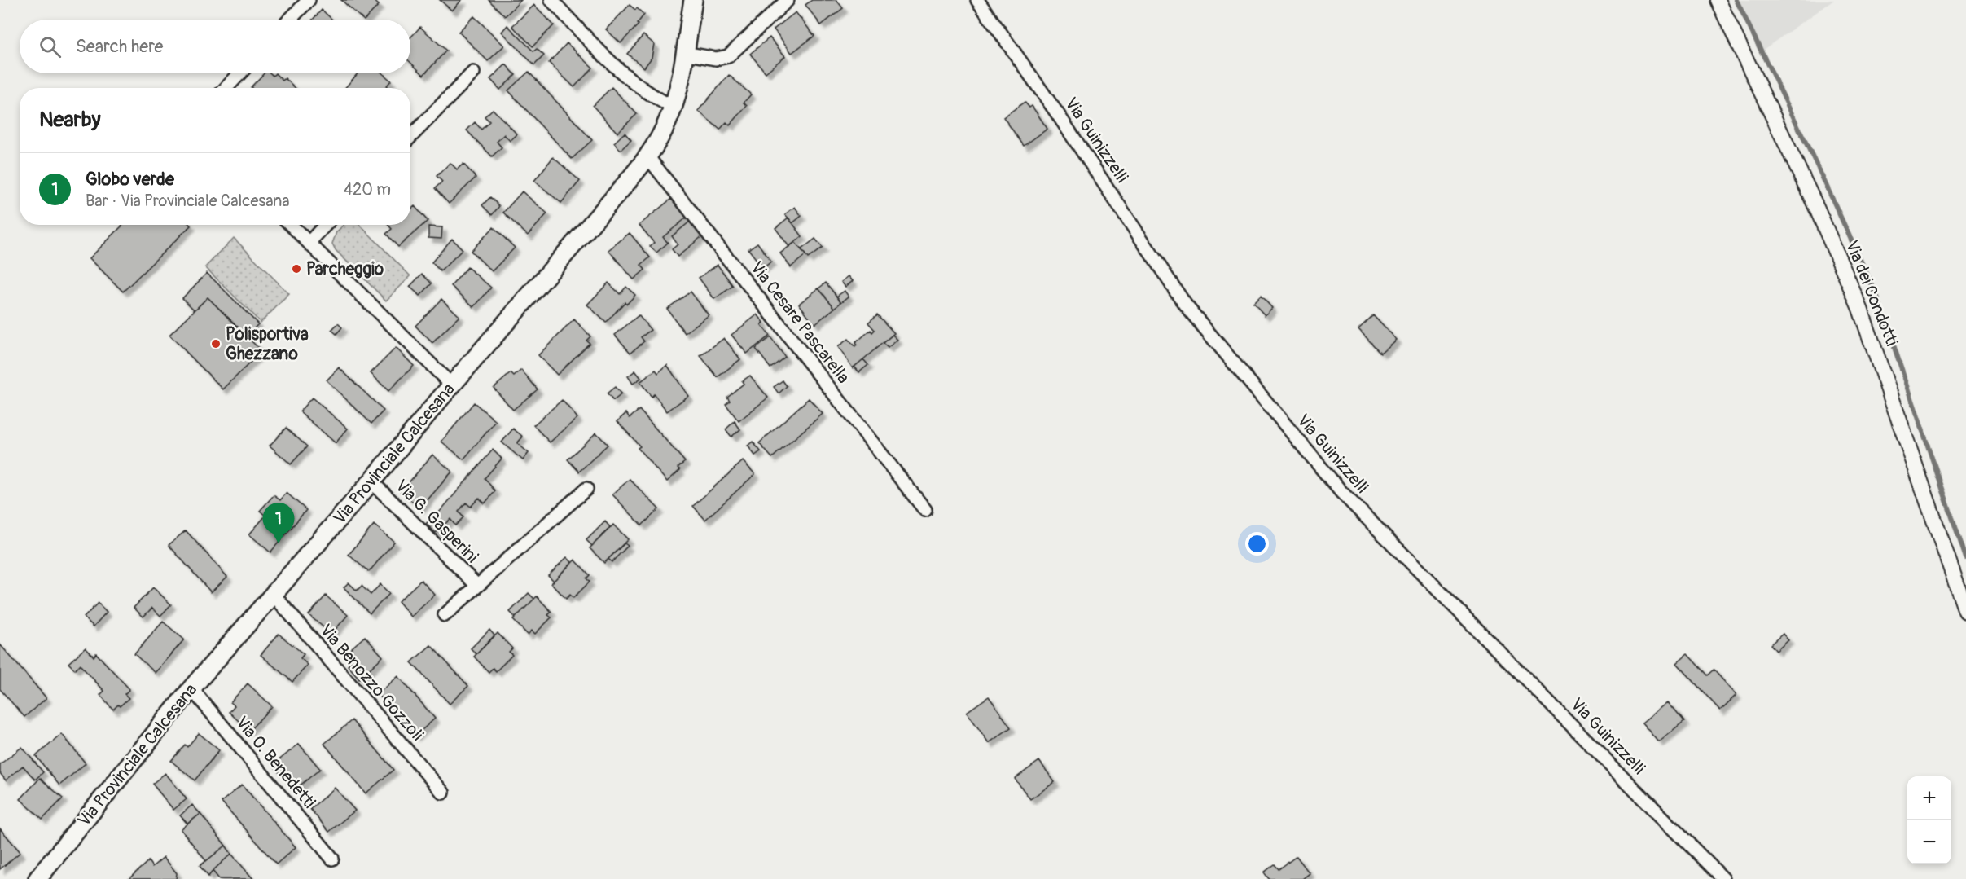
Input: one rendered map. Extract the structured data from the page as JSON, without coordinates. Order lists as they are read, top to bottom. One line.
{"streets":{"main road":["Via Provinciale Calcesana"],"street":["Via Guinizzelli","Via dei Condotti","Via Cesare Pascarella","Via G. Gasperini","Via Benozzo Gozzoli","Via O. Benedetti"]},"crossings":[["Via Cesare Pascarella","Via Provinciale Calcesana"],["Via Provinciale Calcesana","Via G. Gasperini"],["Via Provinciale Calcesana","Via Benozzo Gozzoli"],["Via Provinciale Calcesana","Via O. Benedetti"]],"places":["Parcheggio","Polisportiva Ghezzano"],"page":{"search":"Search here","heading":"Nearby","list":[{"mark":"1","name":"Globo verde","note":"Bar · Via Provinciale Calcesana","value":"420 m"}],"pins":"1","map_buttons":["+","−"]}}
